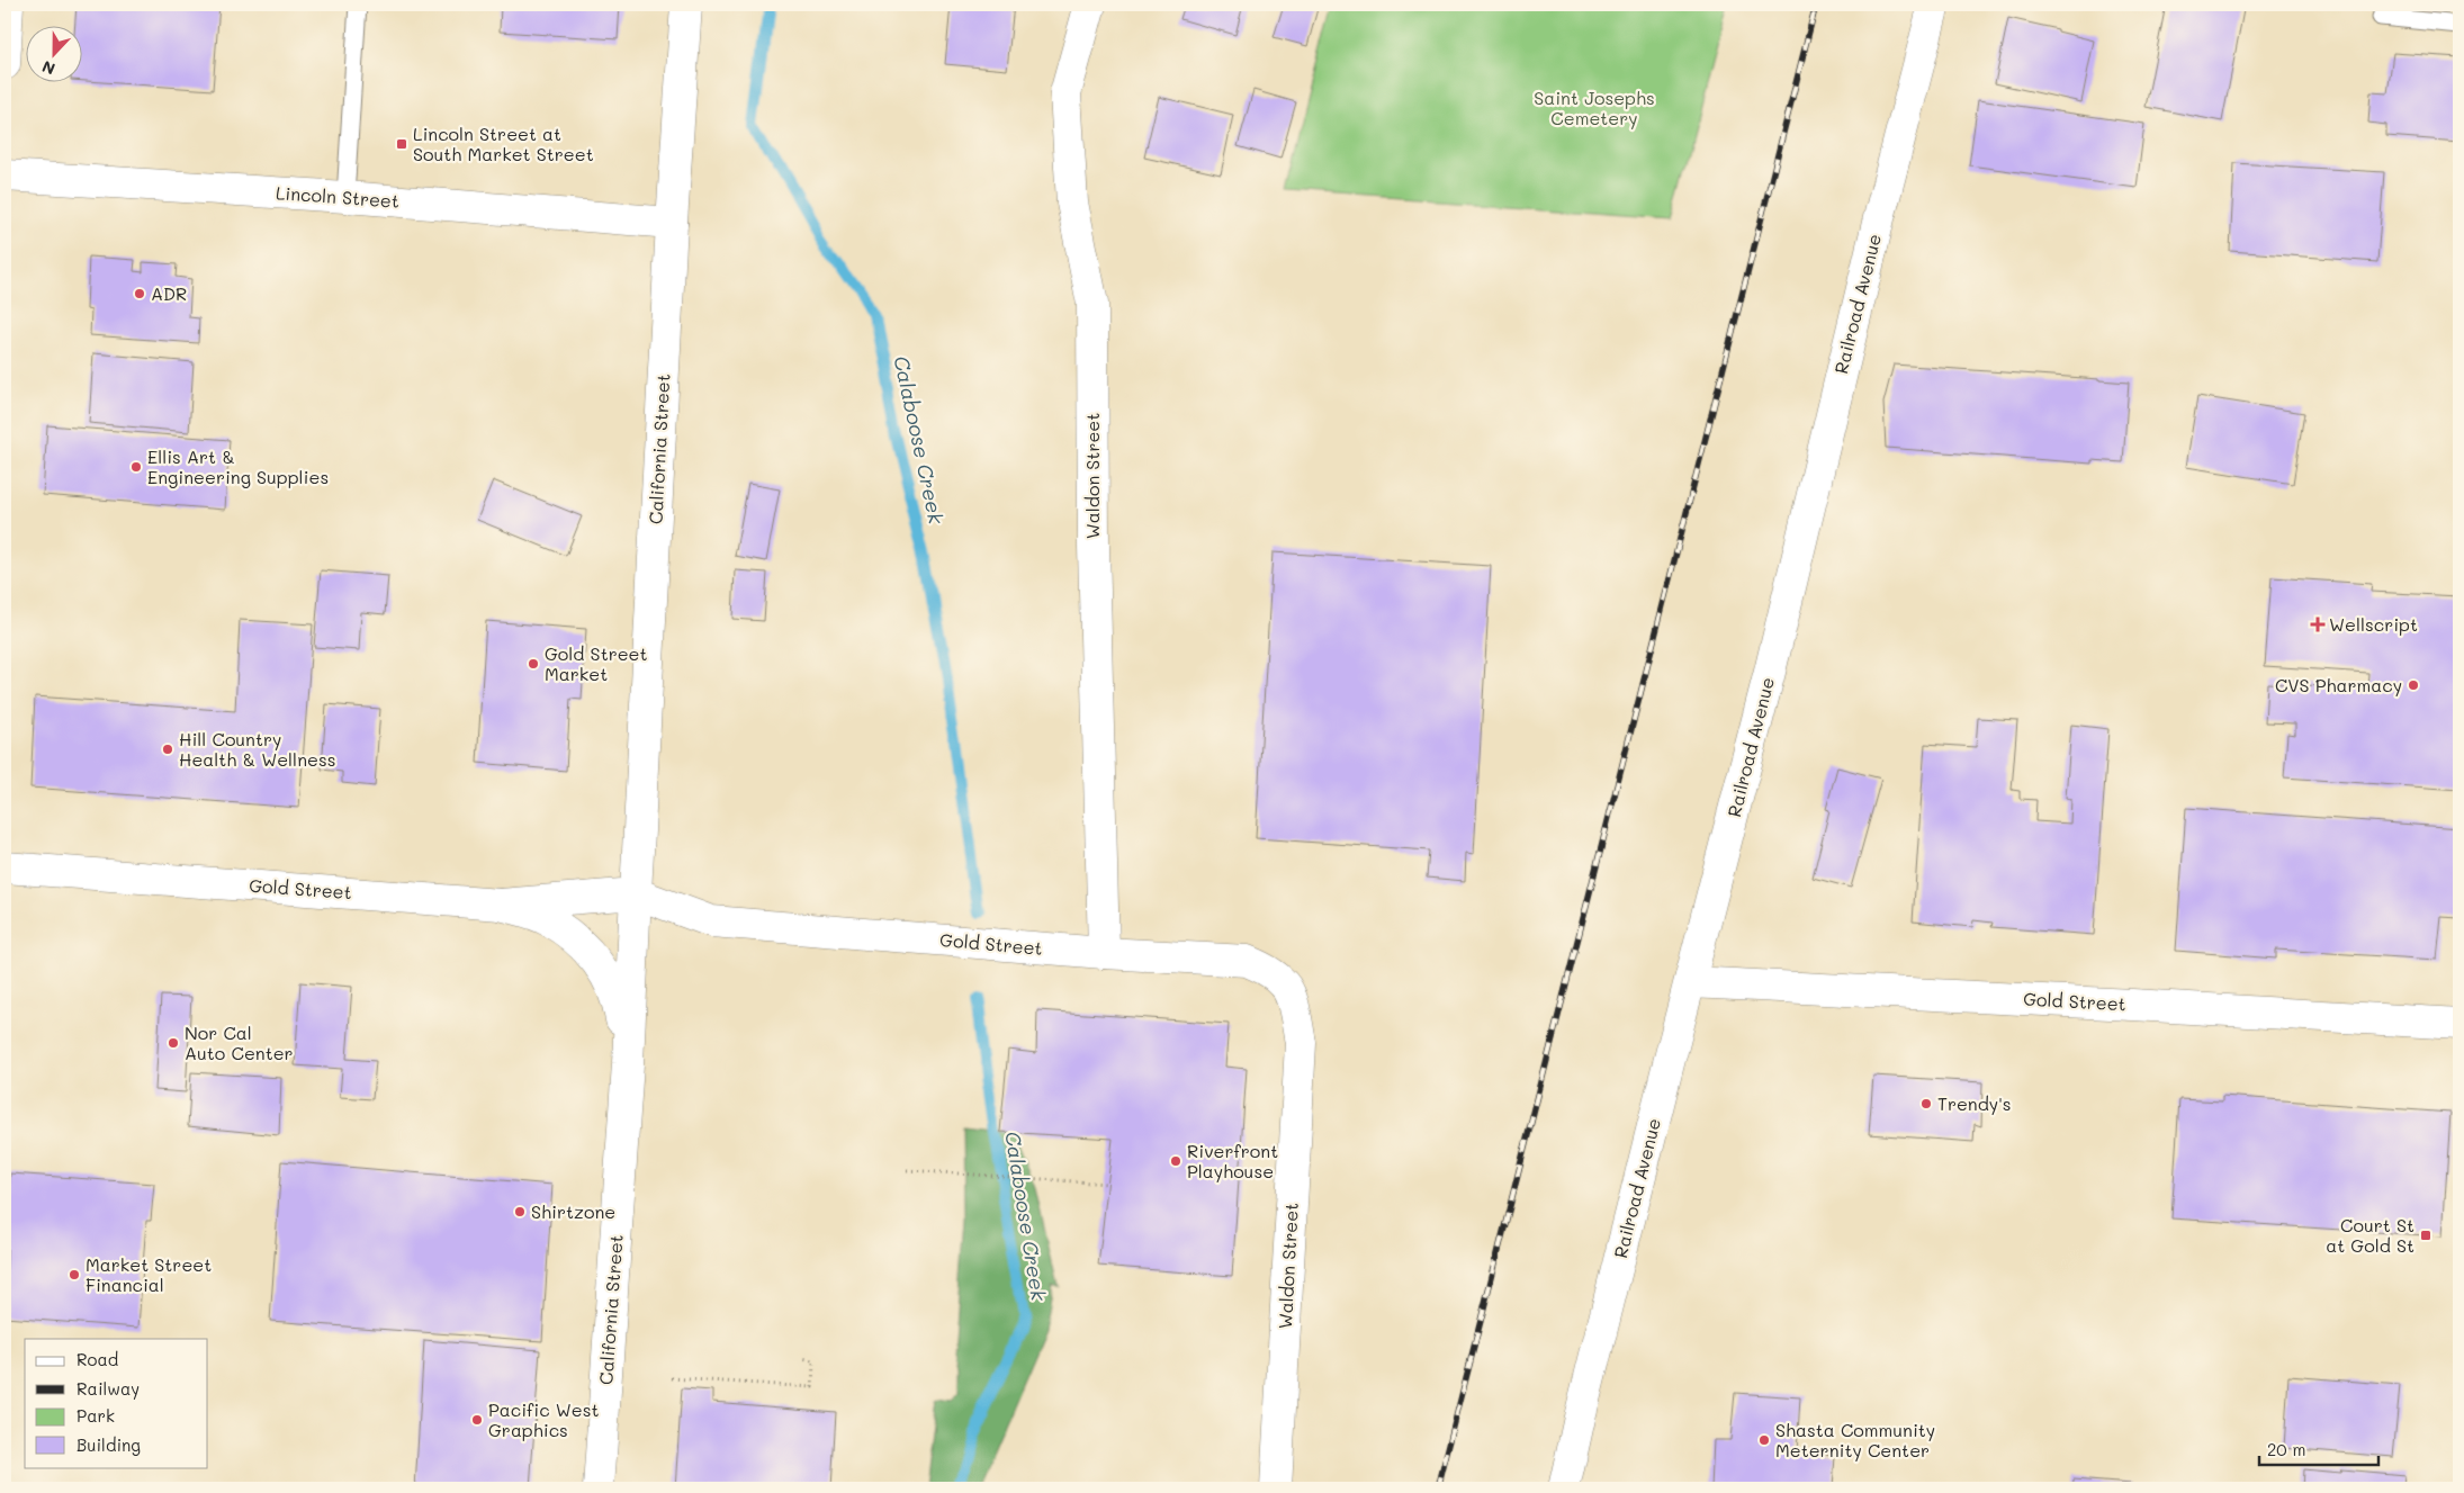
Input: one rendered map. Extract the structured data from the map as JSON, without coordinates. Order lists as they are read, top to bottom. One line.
{"streets":{"street":["Lincoln Street","Railroad Avenue","California Street","Waldon Street","Gold Street"]},"crossings":[["Lincoln Street","California Street"],["Railroad Avenue","Gold Street"],["California Street","Gold Street"],["Waldon Street","Gold Street"]],"water":["Calaboose Creek"],"parks":["Saint Josephs Cemetery"],"places":{"transit":["Lincoln Street at South Market Street","Court St at Gold St"],"other":["ADR","Ellis Art & Engineering Supplies","Gold Street Market","CVS Pharmacy","Hill Country Health & Wellness","Nor Cal Auto Center","Trendy's","Riverfront Playhouse","Shirtzone","Market Street Financial","Pacific West Graphics","Shasta Community Meternity Center"],"health":["Wellscript"]},"legend":["Road","Railway","Park","Building"],"scale_bar":"20 m","north":"bottom"}
